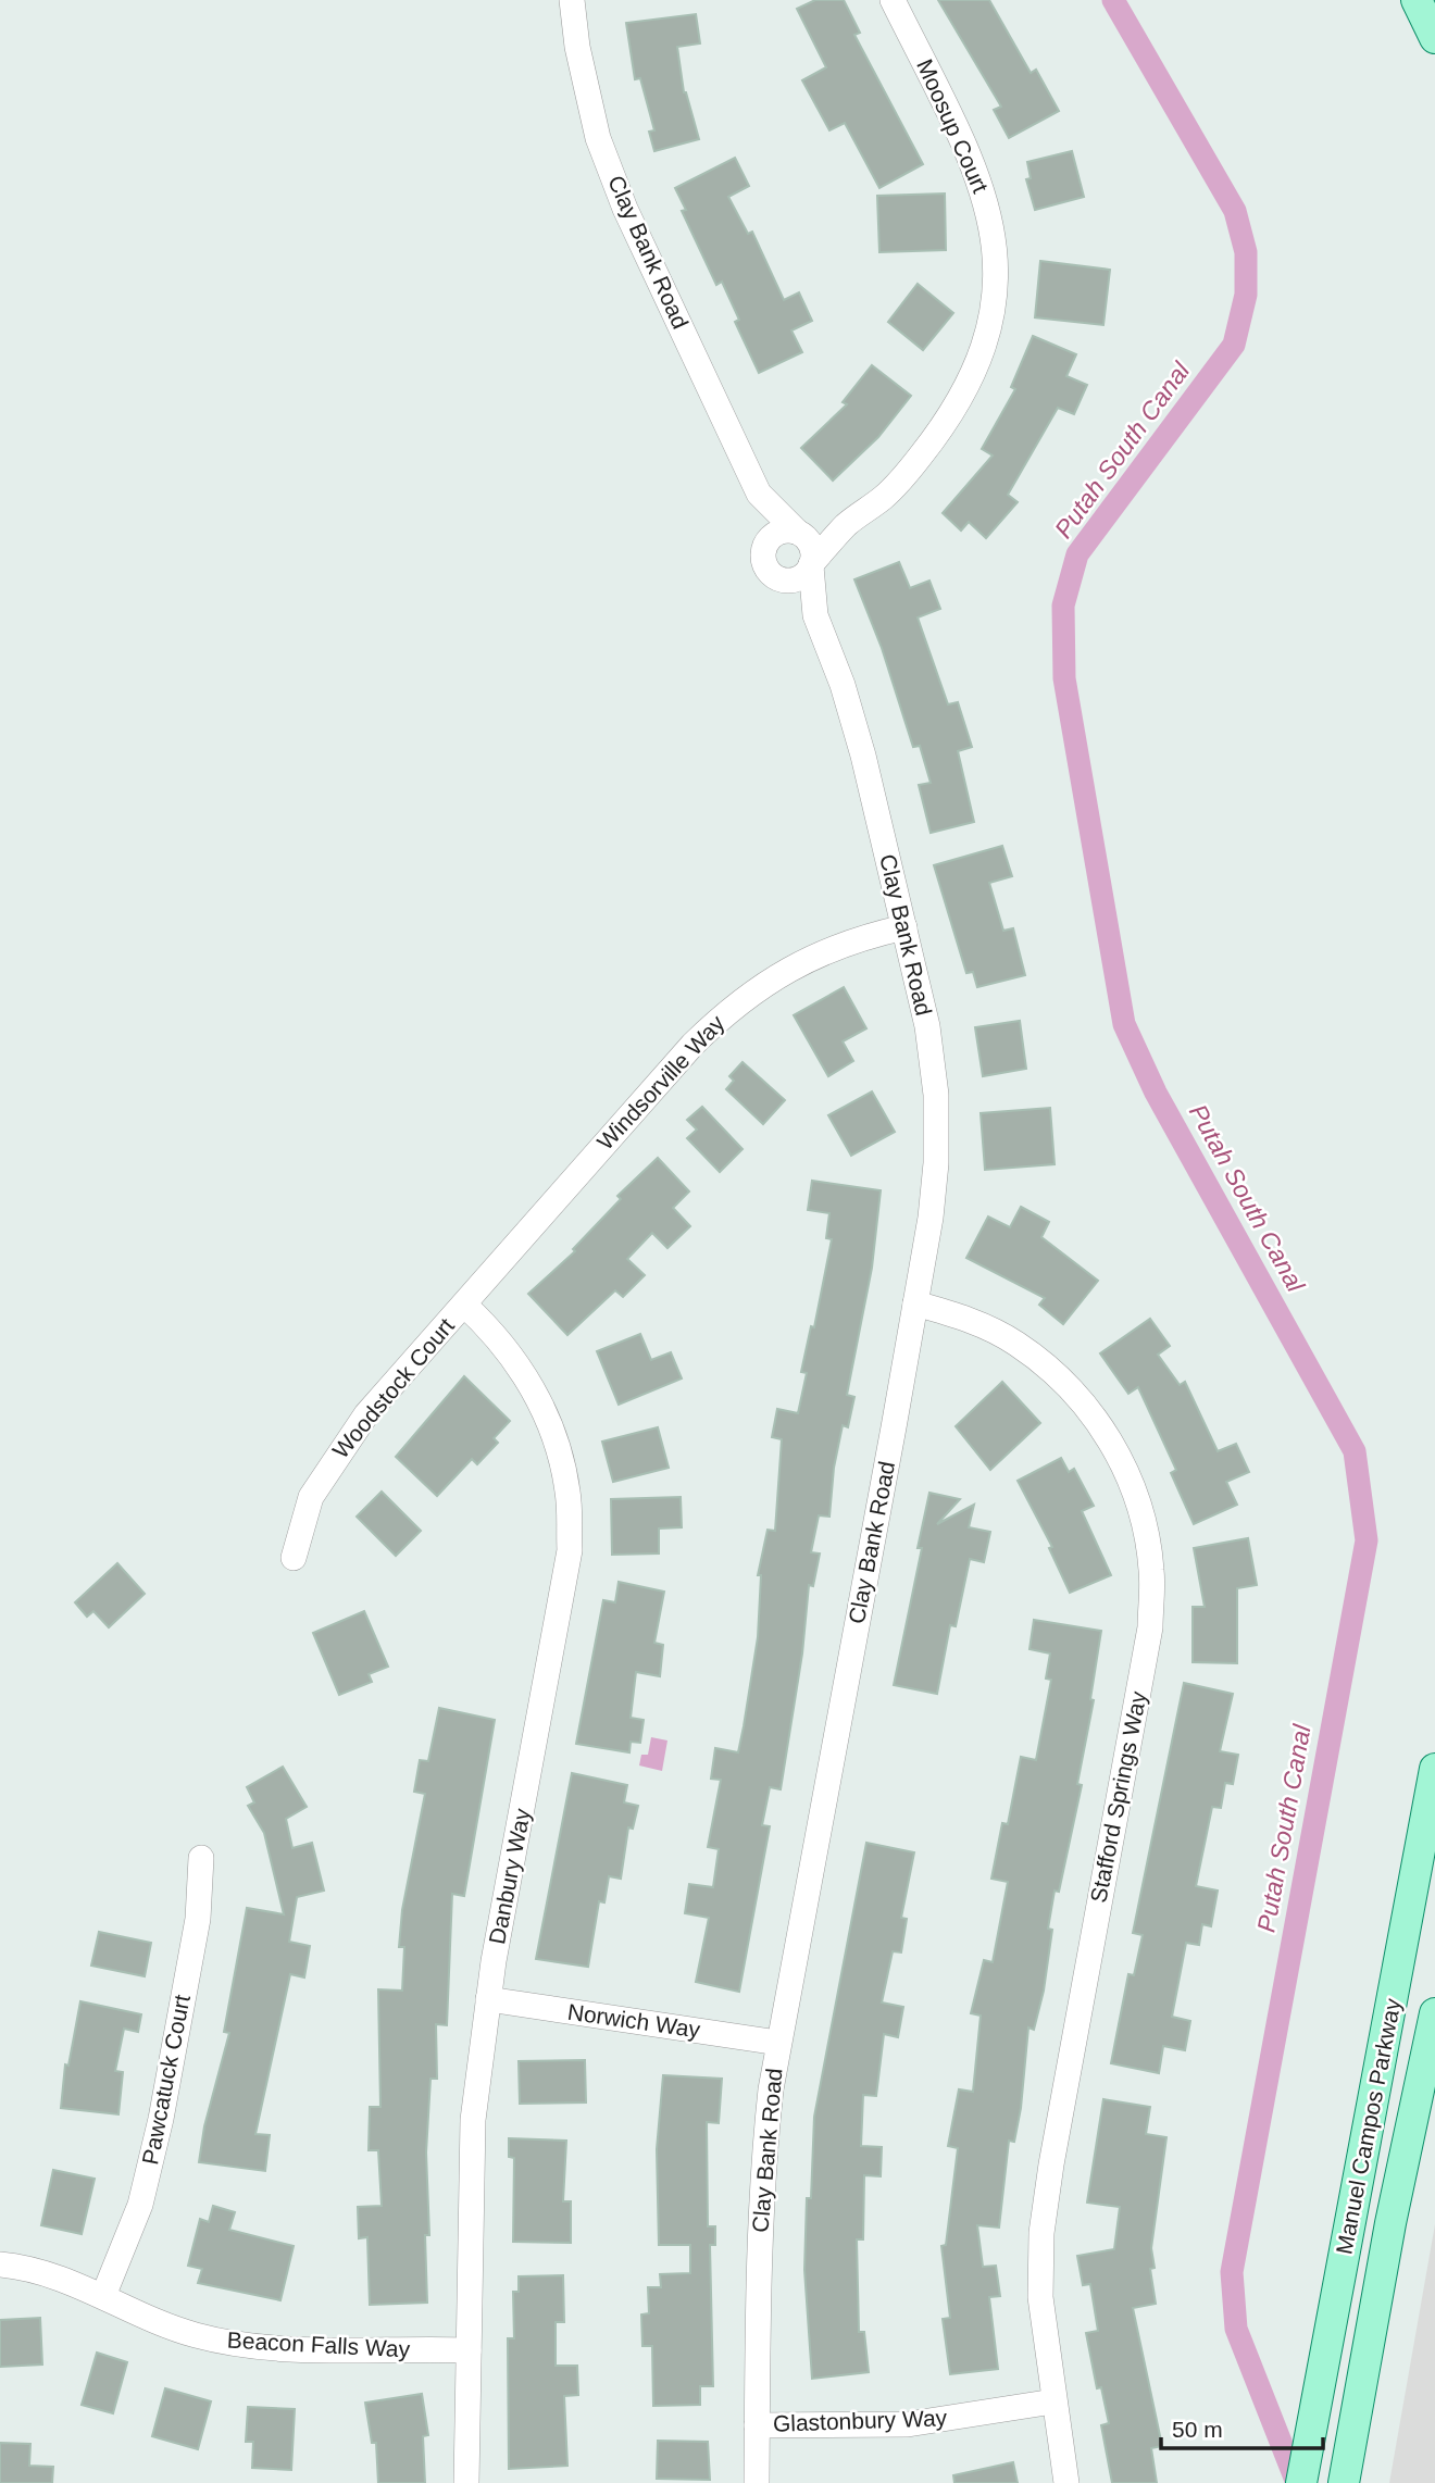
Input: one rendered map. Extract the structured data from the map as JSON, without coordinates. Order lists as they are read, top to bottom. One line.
{"streets":{"main road":["Manuel Campos Parkway"],"street":["Moosup Court","Clay Bank Road","Windsorville Way","Woodstock Court","Stafford Springs Way","Danbury Way","Norwich Way","Pawcatuck Court","Beacon Falls Way","Glastonbury Way"]},"crossings":[["Moosup Court","Clay Bank Road"],["Clay Bank Road","Windsorville Way"],["Clay Bank Road","Stafford Springs Way"],["Clay Bank Road","Norwich Way"],["Clay Bank Road","Glastonbury Way"],["Windsorville Way","Woodstock Court"],["Windsorville Way","Danbury Way"],["Woodstock Court","Danbury Way"],["Stafford Springs Way","Glastonbury Way"],["Danbury Way","Norwich Way"],["Danbury Way","Beacon Falls Way"],["Pawcatuck Court","Beacon Falls Way"]],"water":["Putah South Canal"],"scale_bar":"50 m"}
